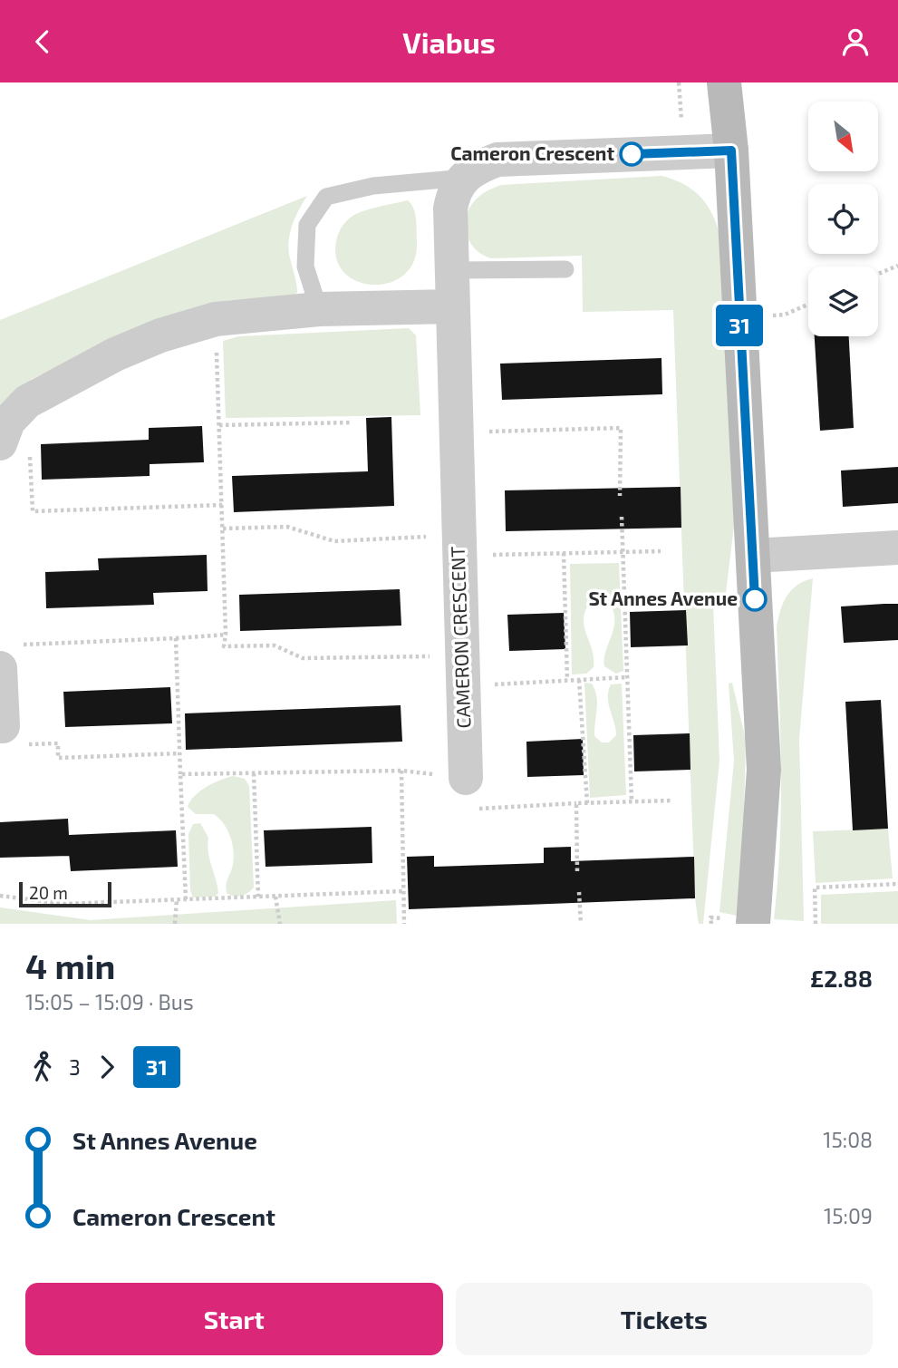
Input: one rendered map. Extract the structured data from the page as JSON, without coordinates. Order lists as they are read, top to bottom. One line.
{"streets":{"street":["CAMERON CRESCENT"]},"places":["Cameron Crescent","St Annes Avenue"],"lines":["bus line 31"],"scale_bar":"20 m","north":"bottom right","page":{"header":"Viabus","on_map":"31","scale":"20 m","heading":["4 min","15:05 – 15:09 · Bus","£2.88"],"legs":["3","31"],"list":[{"name":"St Annes Avenue","value":"15:08"},{"name":"Cameron Crescent","value":"15:09"}],"buttons":["Start","Tickets"]}}
